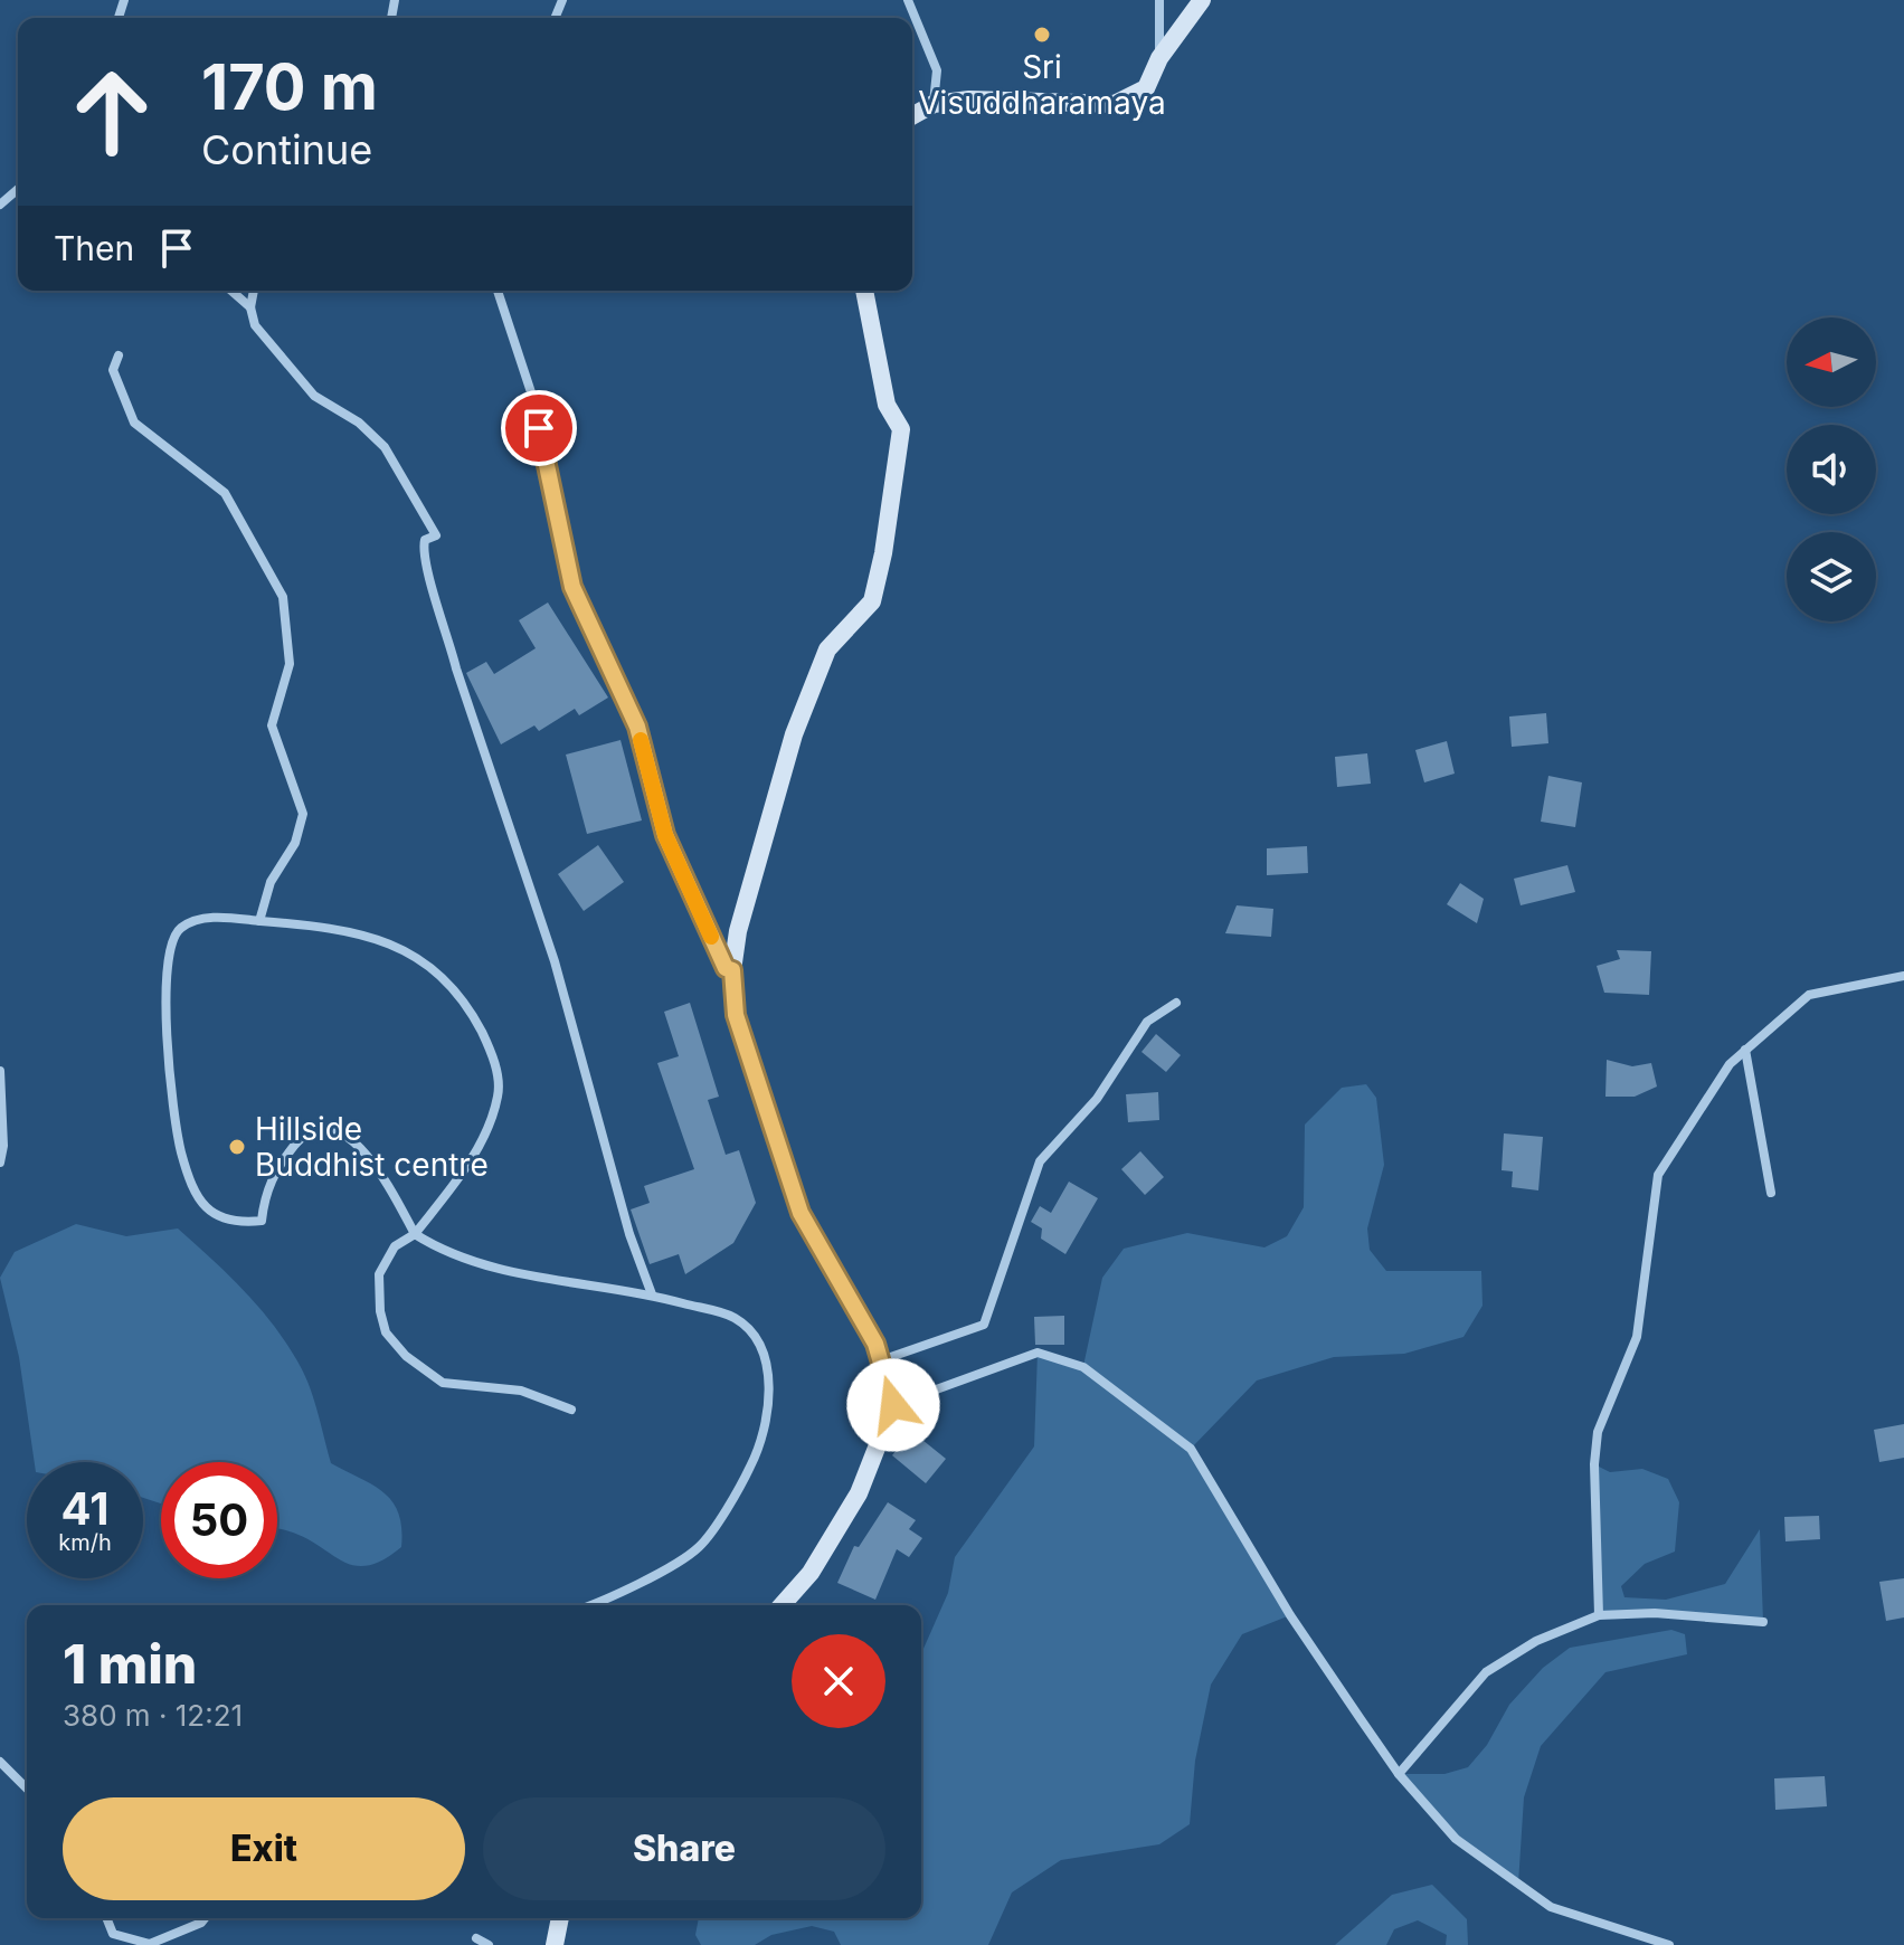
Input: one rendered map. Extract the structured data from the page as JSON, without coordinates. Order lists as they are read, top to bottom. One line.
{"places":["Sri Visuddharamaya","Hillside Buddhist centre"],"north":"left","page":{"turn":["170 m","Continue"],"then":"Then","speed":"41 km/h","limit":"50","heading":["1 min","380 m · 12:21"],"buttons":["Exit","Share"]}}
